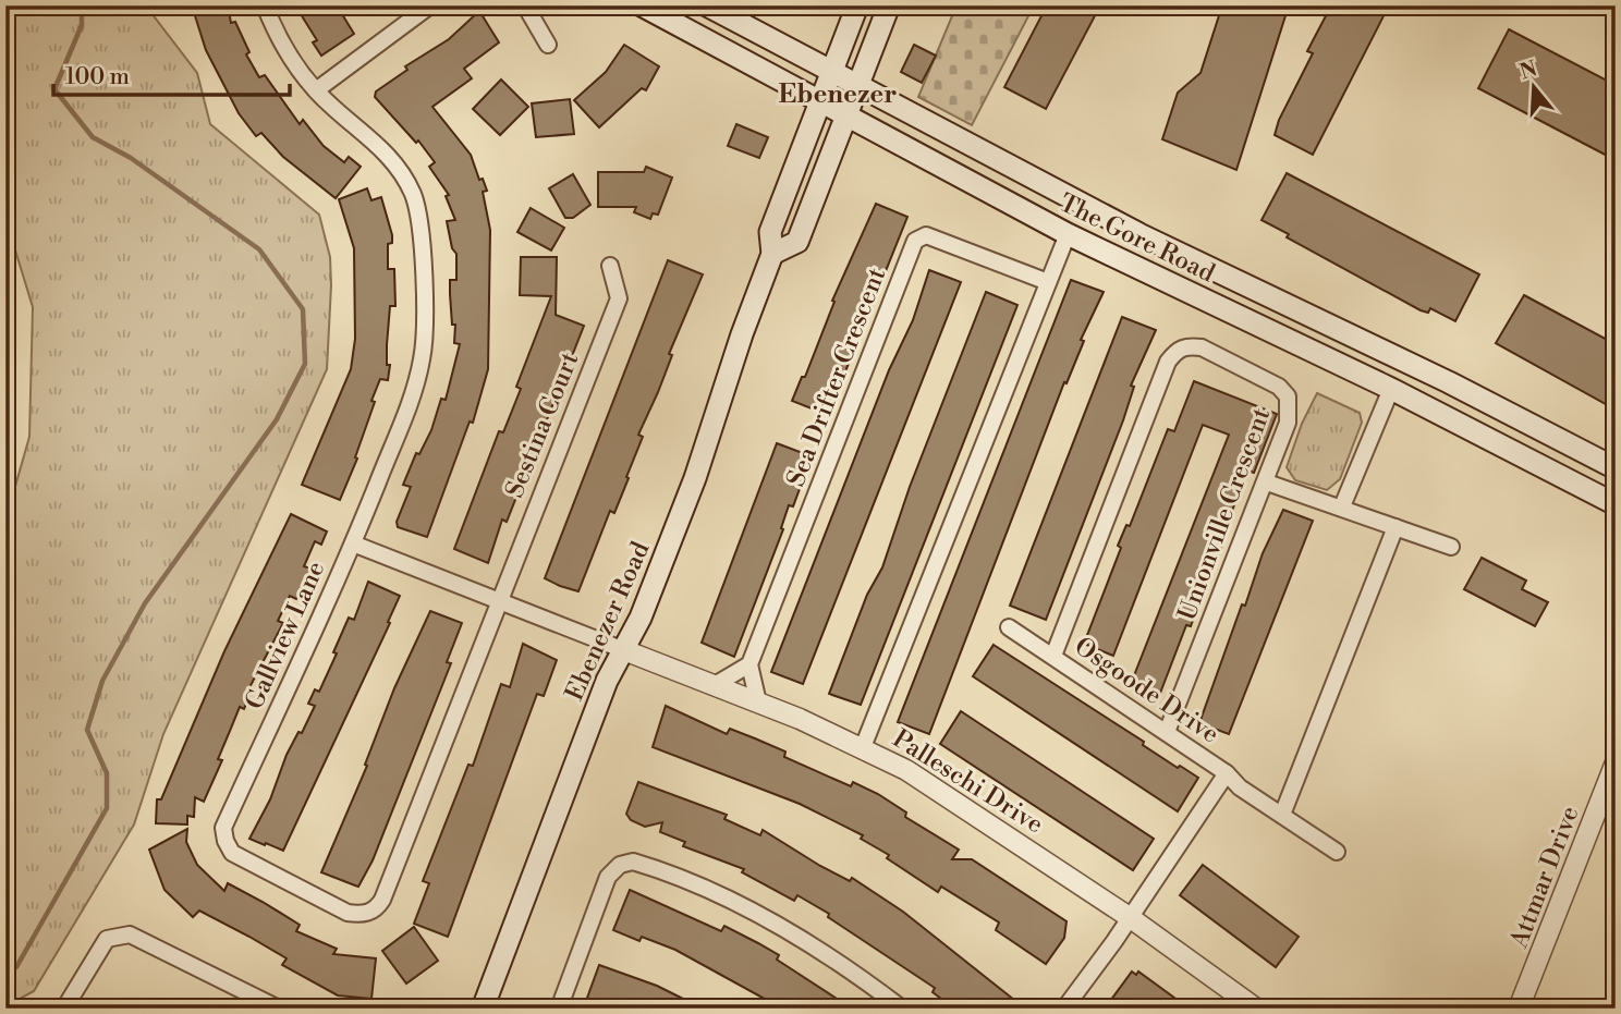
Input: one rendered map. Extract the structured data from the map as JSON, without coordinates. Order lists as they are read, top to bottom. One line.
{"streets":{"main road":["The Gore Road","Ebenezer Road"],"street":["Sea Drifter Crescent","Sestina Court","Unionville Crescent","Gallview Lane","Osgoode Drive","Palleschi Drive","Attmar Drive"]},"crossings":[["The Gore Road","Ebenezer Road"],["Sestina Court","Gallview Lane"],["Unionville Crescent","Osgoode Drive"],["Ebenezer Road","Palleschi Drive"],["Osgoode Drive","Palleschi Drive"]],"districts":["Ebenezer"],"scale_bar":"100 m","north":"top"}
